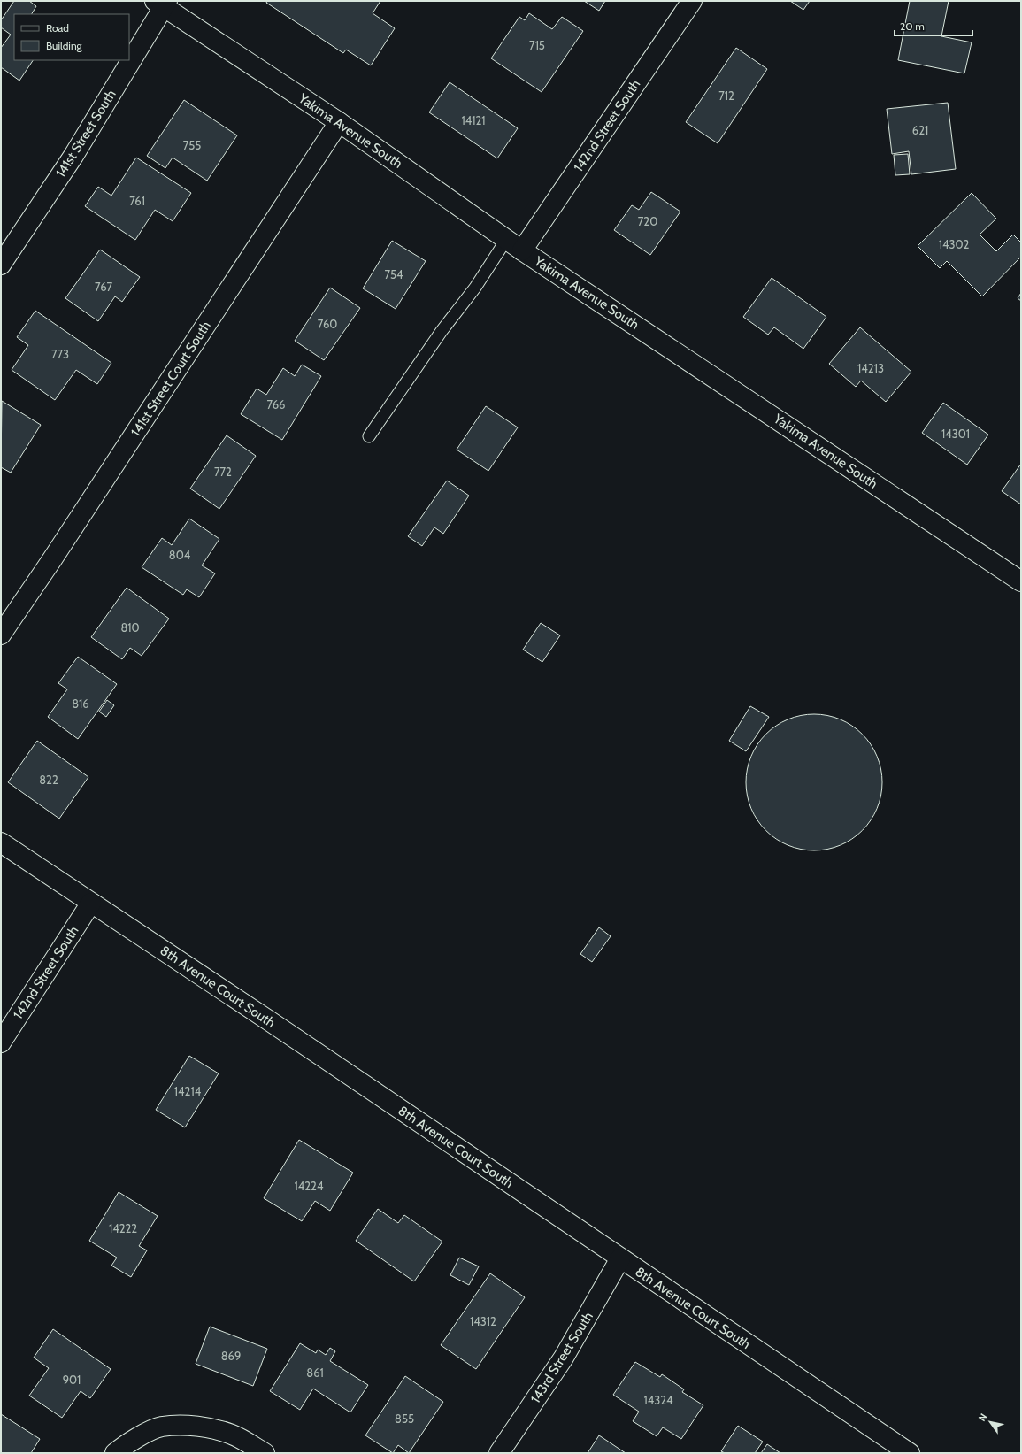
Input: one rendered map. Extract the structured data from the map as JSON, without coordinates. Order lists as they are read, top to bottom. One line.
{"streets":{"street":["142nd Street South","Yakima Avenue South","141st Street South","141st Street Court South","8th Avenue Court South","143rd Street South"]},"crossings":[["142nd Street South","Yakima Avenue South"],["142nd Street South","8th Avenue Court South"],["Yakima Avenue South","141st Street South"],["Yakima Avenue South","141st Street Court South"],["8th Avenue Court South","143rd Street South"]],"house_numbers":["715","712","14121","621","755","761","720","14302","754","767","760","773","14213","766","14301","772","804","810","816","822","14214","14224","14222","14312","869","861","901","14324","855"],"legend":["Road","Building"],"scale_bar":"20 m","north":"top left"}
